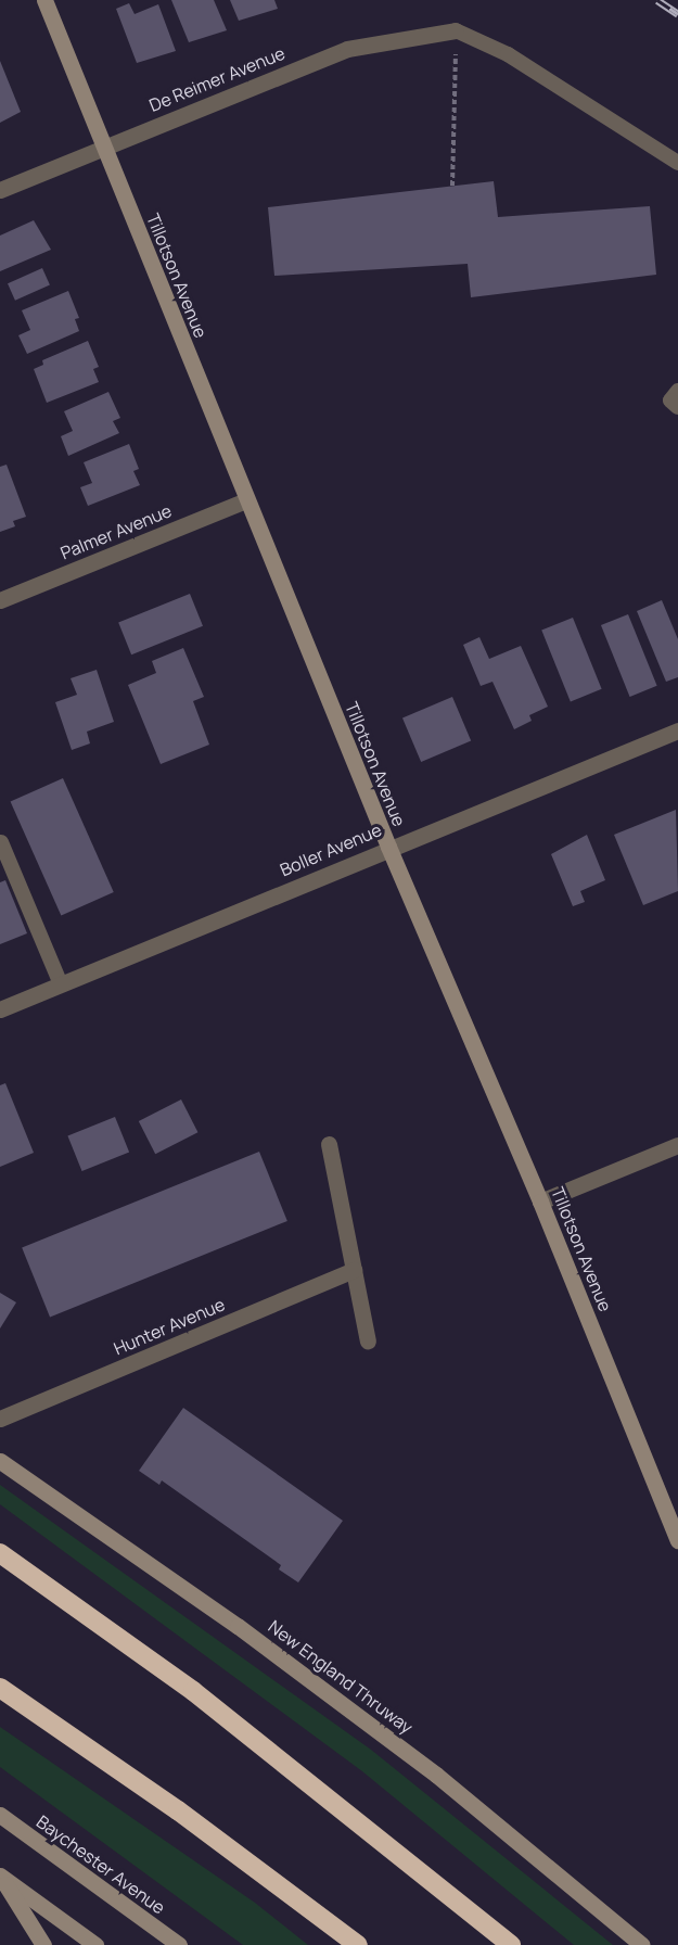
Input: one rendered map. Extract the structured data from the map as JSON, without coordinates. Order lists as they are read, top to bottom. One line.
{"streets":{"street":["De Reimer Avenue","Tillotson Avenue","Palmer Avenue","Boller Avenue","Hunter Avenue","New England Thruway","Baychester Avenue"]},"crossings":[["De Reimer Avenue","Tillotson Avenue"],["Tillotson Avenue","Palmer Avenue"],["Tillotson Avenue","Boller Avenue"]]}
